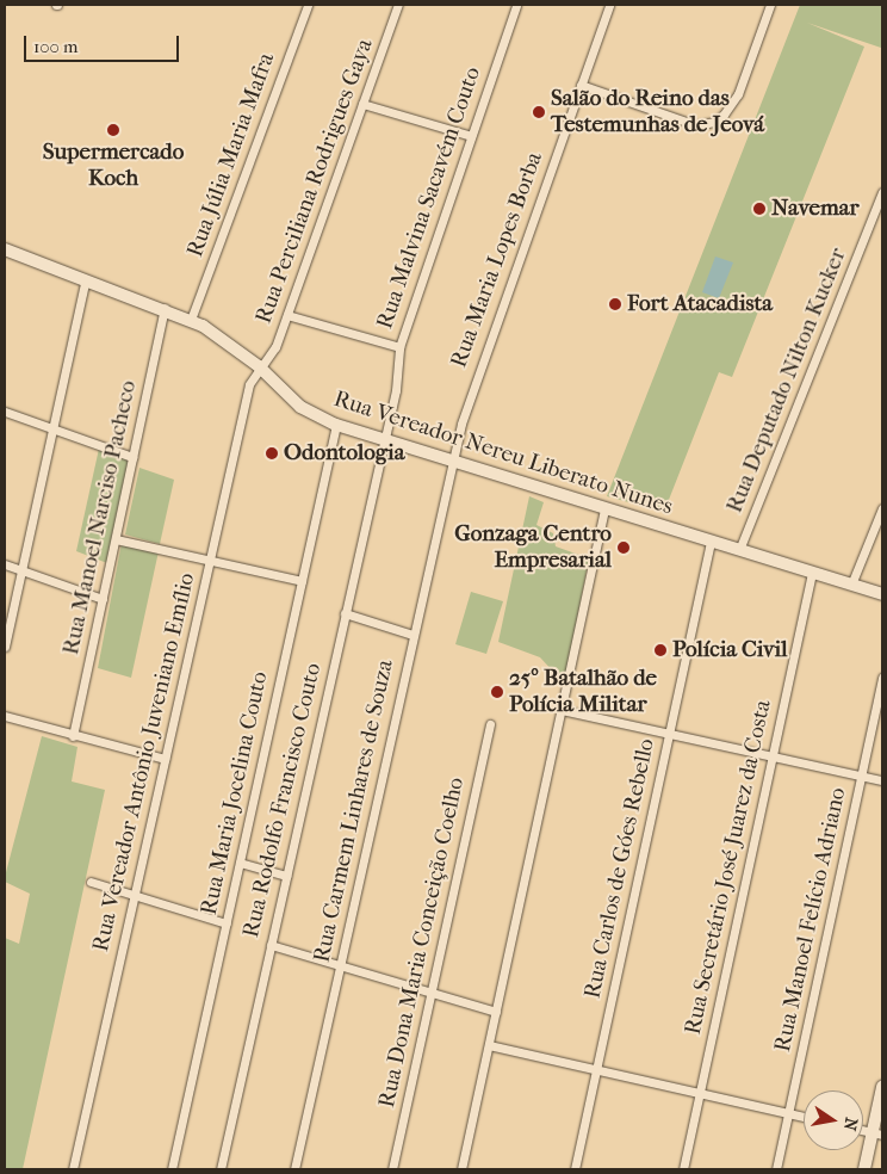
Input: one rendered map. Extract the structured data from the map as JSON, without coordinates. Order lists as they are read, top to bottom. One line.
{"streets":{"main road":["Rua Vereador Nereu Liberato Nunes"],"street":["Rua Júlia Maria Mafra","Rua Perciliana Rodrigues Gaya","Rua Malvina Sacavém Couto","Rua Maria Lopes Borba","Rua Deputado Nilton Kucker","Rua Manoel Narciso Pacheco","Rua Vereador Antônio Juveniano Emílio","Rua Maria Jocelina Couto","Rua Rodolfo Francisco Couto","Rua Carmem Linhares de Souza","Rua Secretário José Juarez da Costa","Rua Carlos de Góes Rebello","Rua Manoel Felício Adriano","Rua Dona Maria Conceição Coelho"]},"crossings":[["Rua Júlia Maria Mafra","Rua Vereador Nereu Liberato Nunes"],["Rua Perciliana Rodrigues Gaya","Rua Vereador Nereu Liberato Nunes"],["Rua Perciliana Rodrigues Gaya","Rua Vereador Antônio Juveniano Emílio"],["Rua Malvina Sacavém Couto","Rua Vereador Nereu Liberato Nunes"],["Rua Malvina Sacavém Couto","Rua Rodolfo Francisco Couto"],["Rua Maria Lopes Borba","Rua Vereador Nereu Liberato Nunes"],["Rua Maria Lopes Borba","Rua Carmem Linhares de Souza"],["Rua Deputado Nilton Kucker","Rua Vereador Nereu Liberato Nunes"],["Rua Vereador Nereu Liberato Nunes","Rua Manoel Narciso Pacheco"],["Rua Vereador Nereu Liberato Nunes","Rua Vereador Antônio Juveniano Emílio"],["Rua Vereador Nereu Liberato Nunes","Rua Maria Jocelina Couto"],["Rua Vereador Nereu Liberato Nunes","Rua Rodolfo Francisco Couto"],["Rua Vereador Nereu Liberato Nunes","Rua Carmem Linhares de Souza"],["Rua Vereador Nereu Liberato Nunes","Rua Secretário José Juarez da Costa"],["Rua Vereador Nereu Liberato Nunes","Rua Carlos de Góes Rebello"]],"places":["Salão do Reino das Testemunhas de Jeová","Supermercado Koch","Navemar","Fort Atacadista","Odontologia","Gonzaga Centro Empresarial","Polícia Civil","25º Batalhão de Polícia Militar"],"scale_bar":"100 m","north":"right"}
